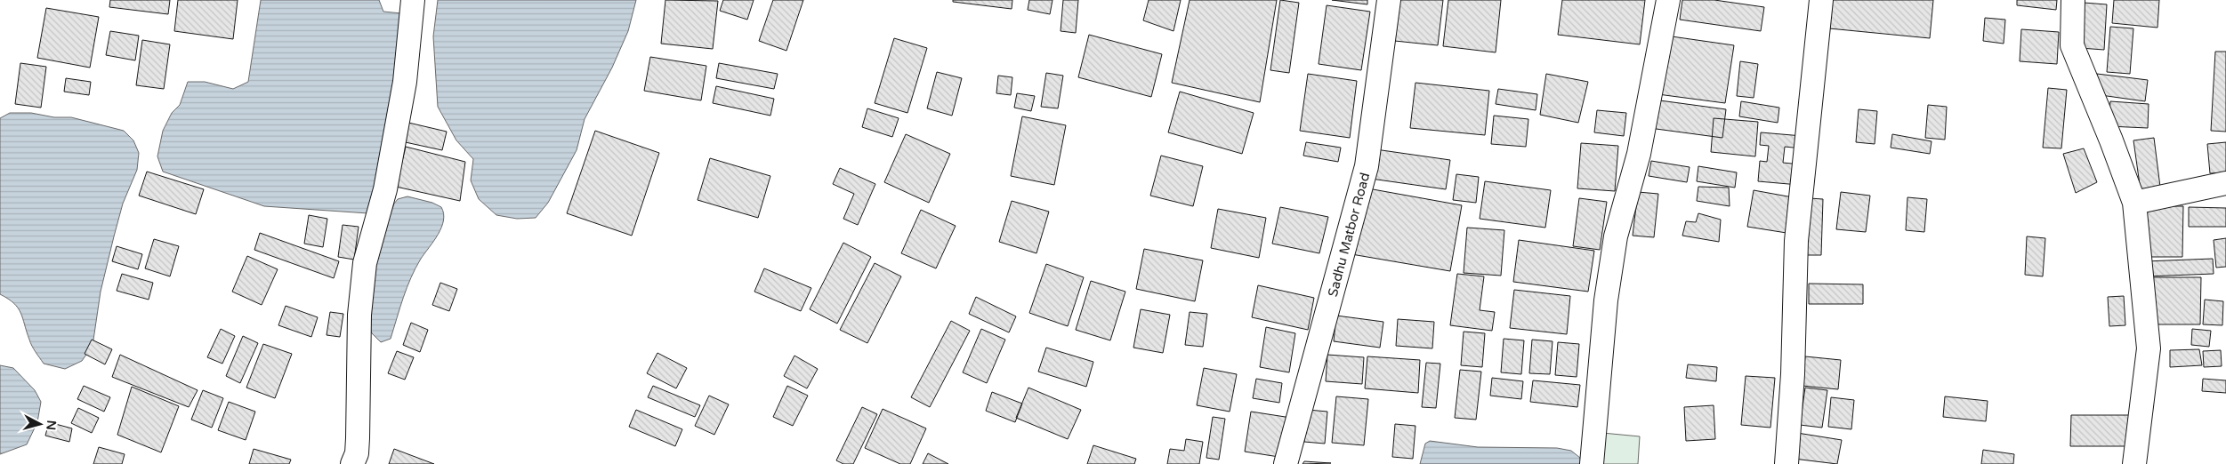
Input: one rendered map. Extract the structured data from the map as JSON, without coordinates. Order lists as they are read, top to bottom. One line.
{"streets":{"street":["Sadhu Matbor Road"]},"north":"right"}
